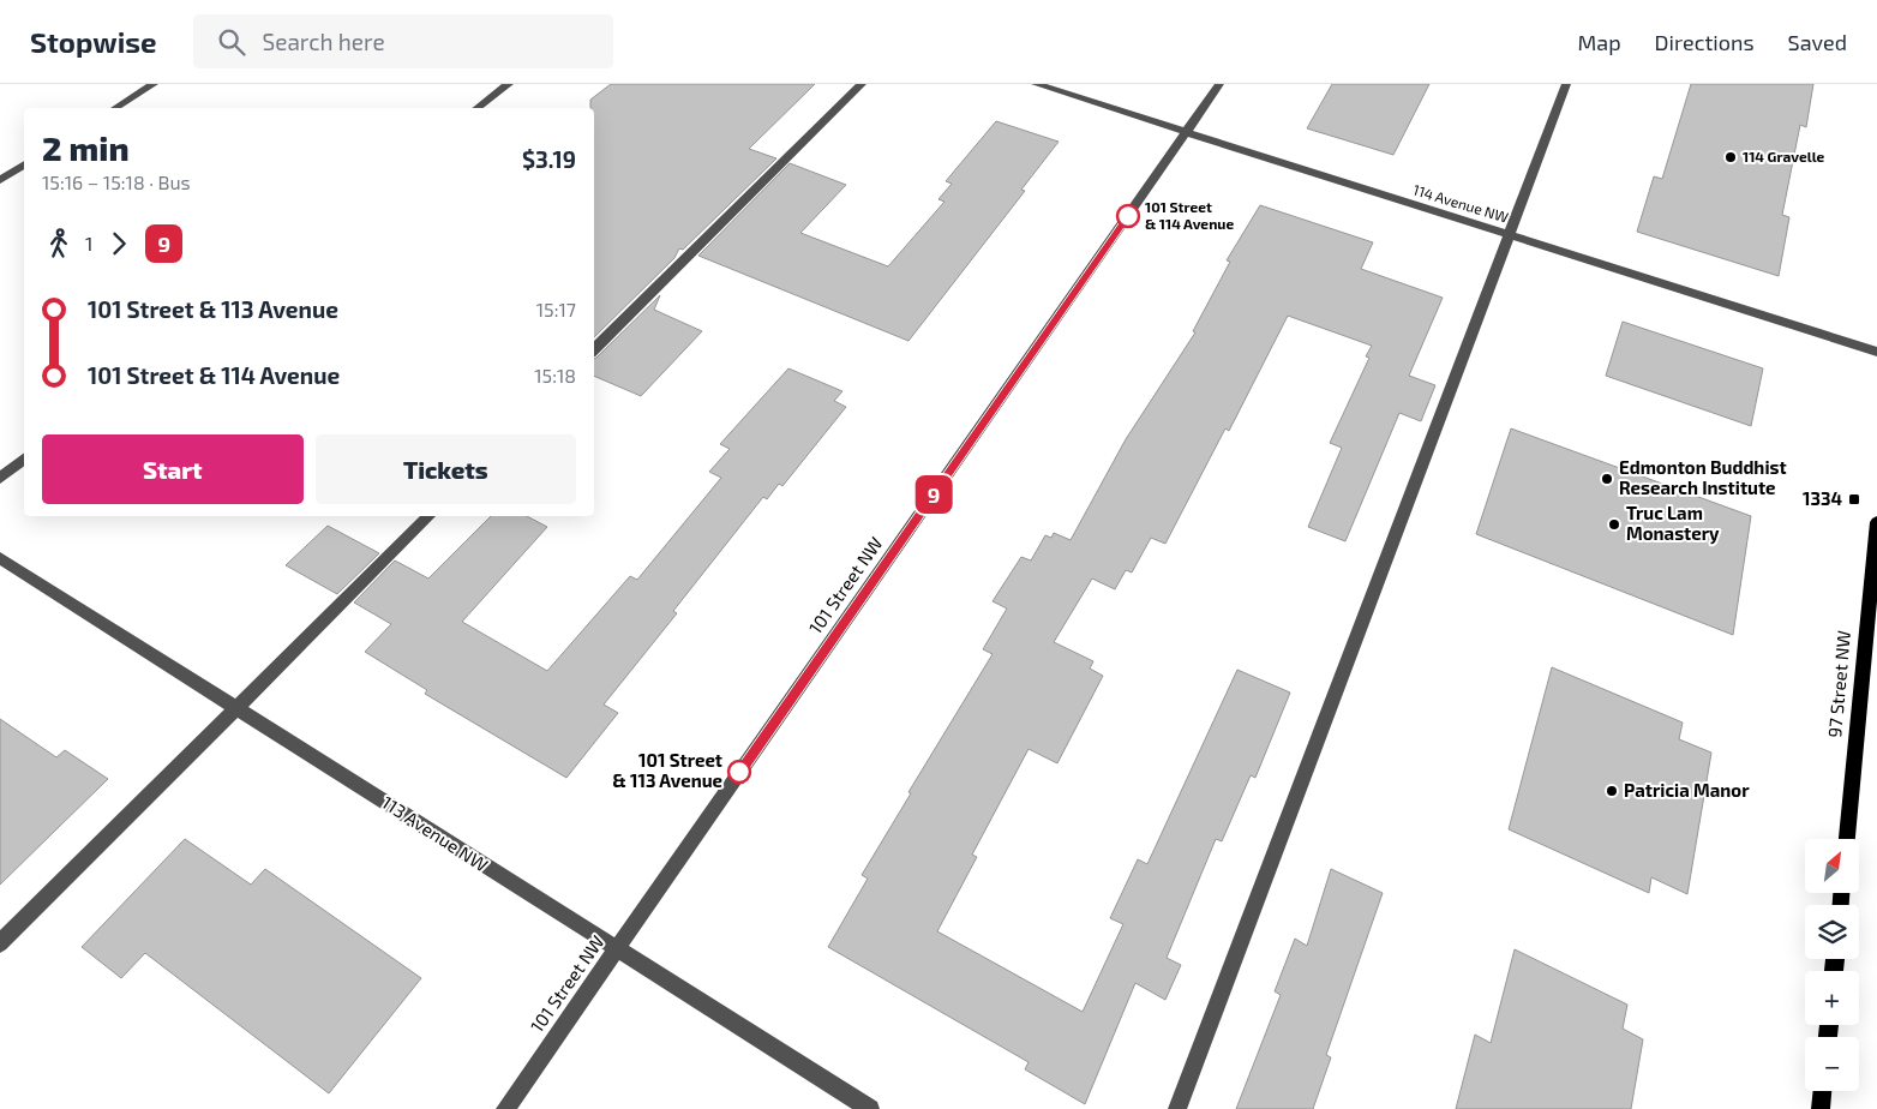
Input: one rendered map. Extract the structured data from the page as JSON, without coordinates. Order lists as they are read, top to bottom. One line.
{"streets":{"main road":["97 Street NW"],"street":["114 Avenue NW","101 Street NW","113 Avenue NW"]},"crossings":[["114 Avenue NW","101 Street NW"],["101 Street NW","113 Avenue NW"]],"places":{"other":["114 Gravelle","101 Street & 114 Avenue","Edmonton Buddhist Research Institute","Truc Lam Monastery","101 Street & 113 Avenue","Patricia Manor"],"transit":["1334"]},"lines":["bus line 9"],"north":"top right","page":{"header":"Stopwise","search":"Search here","nav":["Map","Directions","Saved"],"on_map":"9","heading":["2 min","15:16 – 15:18 · Bus","$3.19"],"legs":["1","9"],"list":[{"name":"101 Street & 113 Avenue","value":"15:17"},{"name":"101 Street & 114 Avenue","value":"15:18"}],"buttons":["Start","Tickets"],"map_buttons":["+","−"]}}
